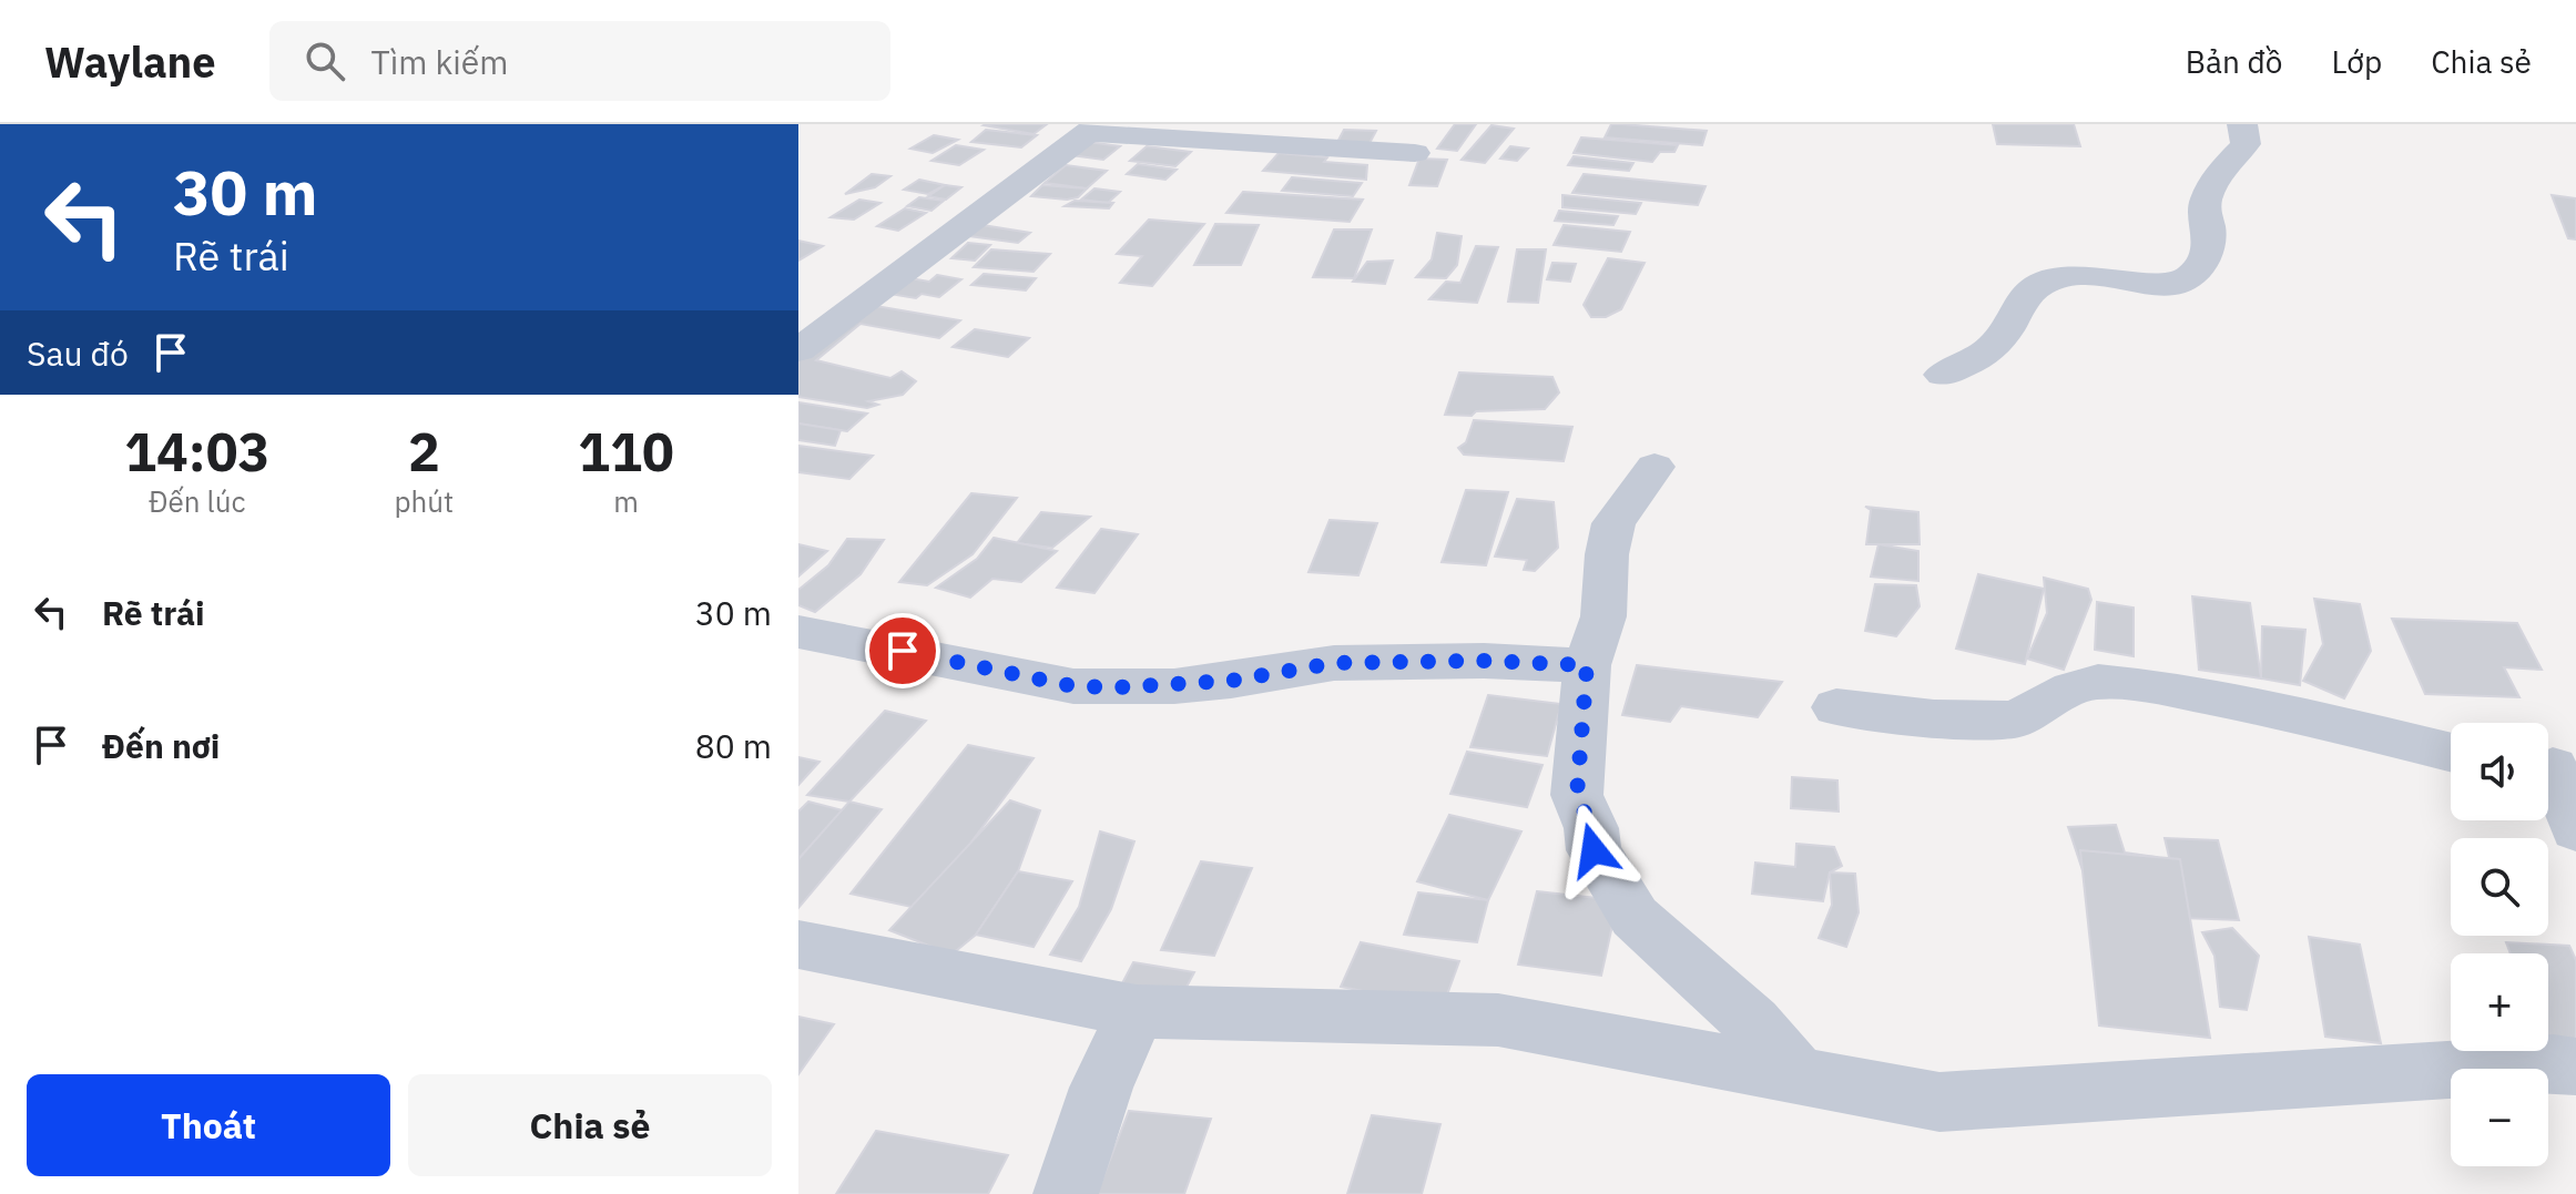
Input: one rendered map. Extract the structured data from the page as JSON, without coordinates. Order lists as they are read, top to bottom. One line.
{"page":{"header":"Waylane","search":"Tìm kiếm","nav":["Bản đồ","Lớp","Chia sẻ"],"turn":["30 m","Rẽ trái"],"then":"Sau đó","eta":["14:03","Đến lúc","2","phút","110","m"],"list":[{"name":"Rẽ trái","value":"30 m"},{"name":"Đến nơi","value":"80 m"}],"map_buttons":["+","−"],"buttons":["Thoát","Chia sẻ"]}}
